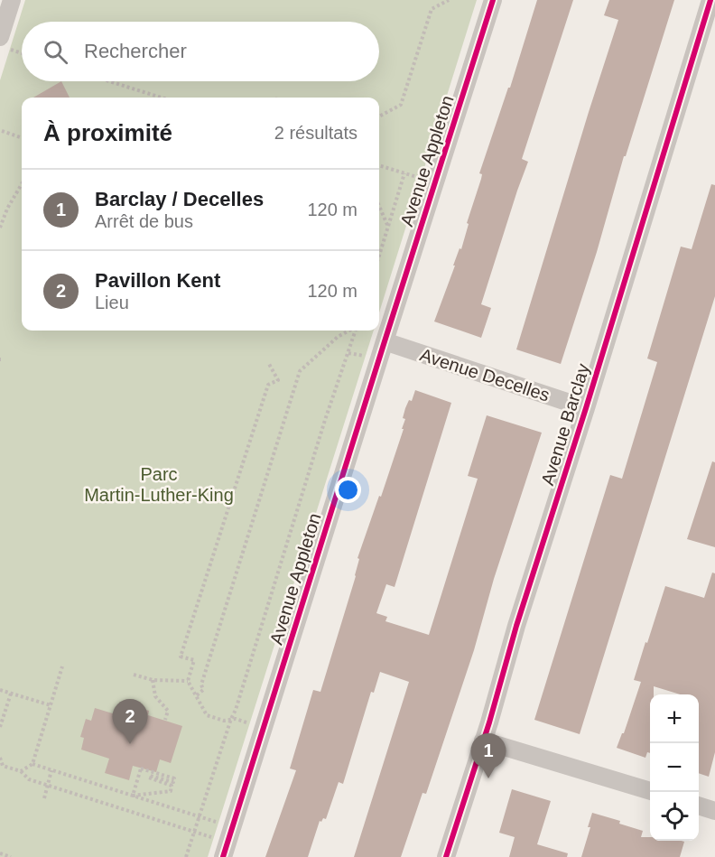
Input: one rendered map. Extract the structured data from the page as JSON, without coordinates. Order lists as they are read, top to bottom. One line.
{"streets":{"street":["Avenue Appleton","Avenue Decelles","Avenue Barclay"]},"crossings":[["Avenue Appleton","Avenue Decelles"],["Avenue Decelles","Avenue Barclay"]],"parks":["Parc Martin-Luther-King"],"page":{"search":"Rechercher","heading":["À proximité","2 résultats"],"list":[{"mark":"1","name":"Barclay / Decelles","note":"Arrêt de bus","value":"120 m"},{"mark":"2","name":"Pavillon Kent","note":"Lieu","value":"120 m"}],"map_buttons":["+","−"],"pins":["2","1"]}}
